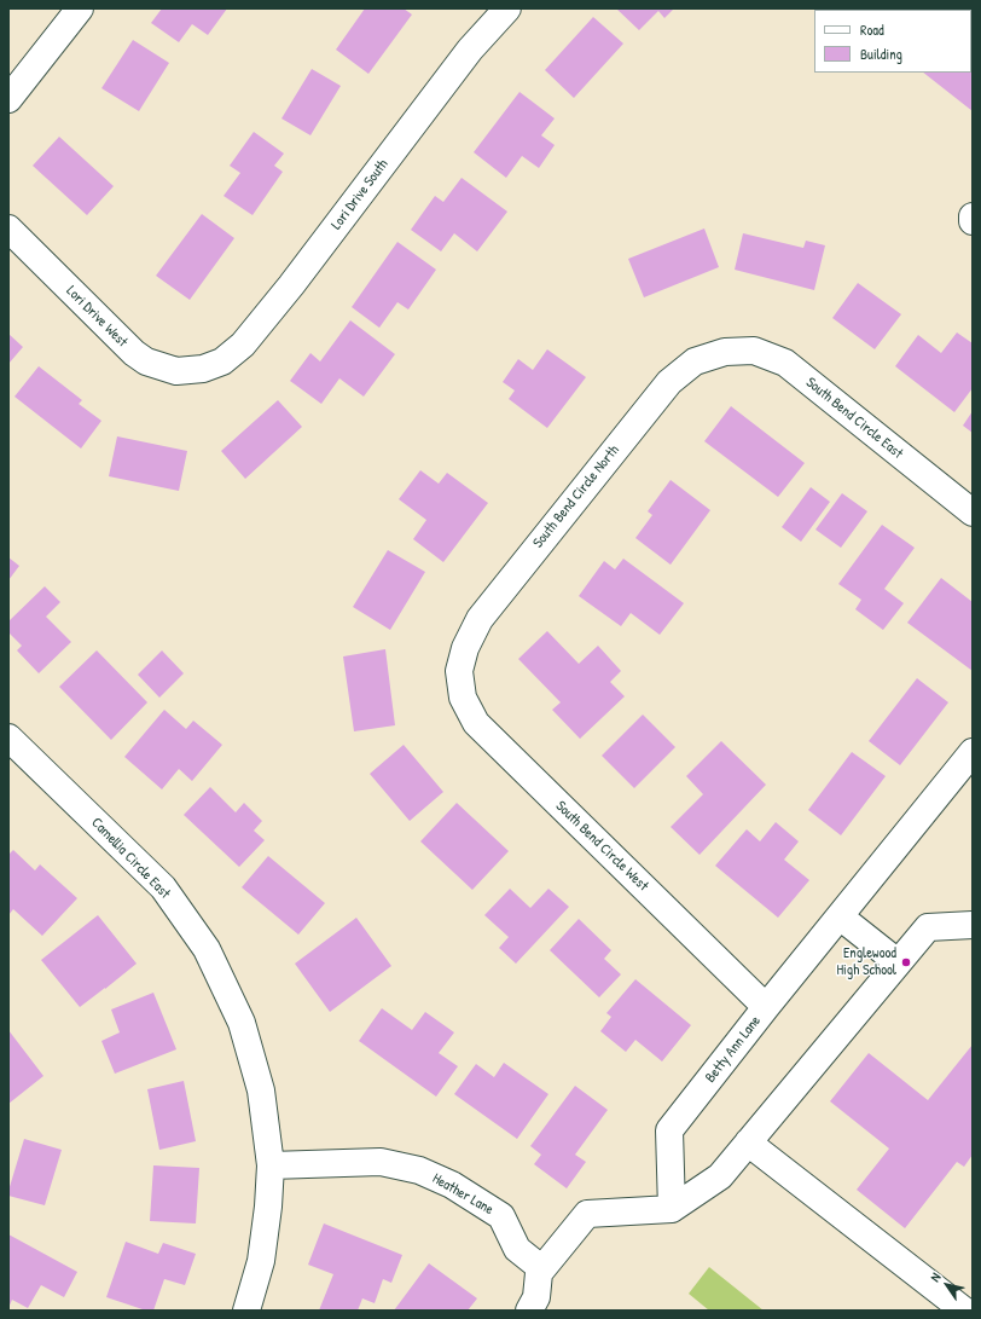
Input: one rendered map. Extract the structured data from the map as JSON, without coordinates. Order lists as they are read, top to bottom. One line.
{"streets":{"street":["Lori Drive South","Lori Drive West","South Bend Circle East","South Bend Circle North","South Bend Circle West","Camellia Circle East","Betty Ann Lane","Heather Lane"]},"crossings":[["Lori Drive South","Lori Drive West"],["South Bend Circle East","South Bend Circle North"],["South Bend Circle North","South Bend Circle West"],["South Bend Circle West","Betty Ann Lane"],["Camellia Circle East","Heather Lane"]],"places":["Englewood High School"],"legend":["Road","Building"],"north":"top left"}
